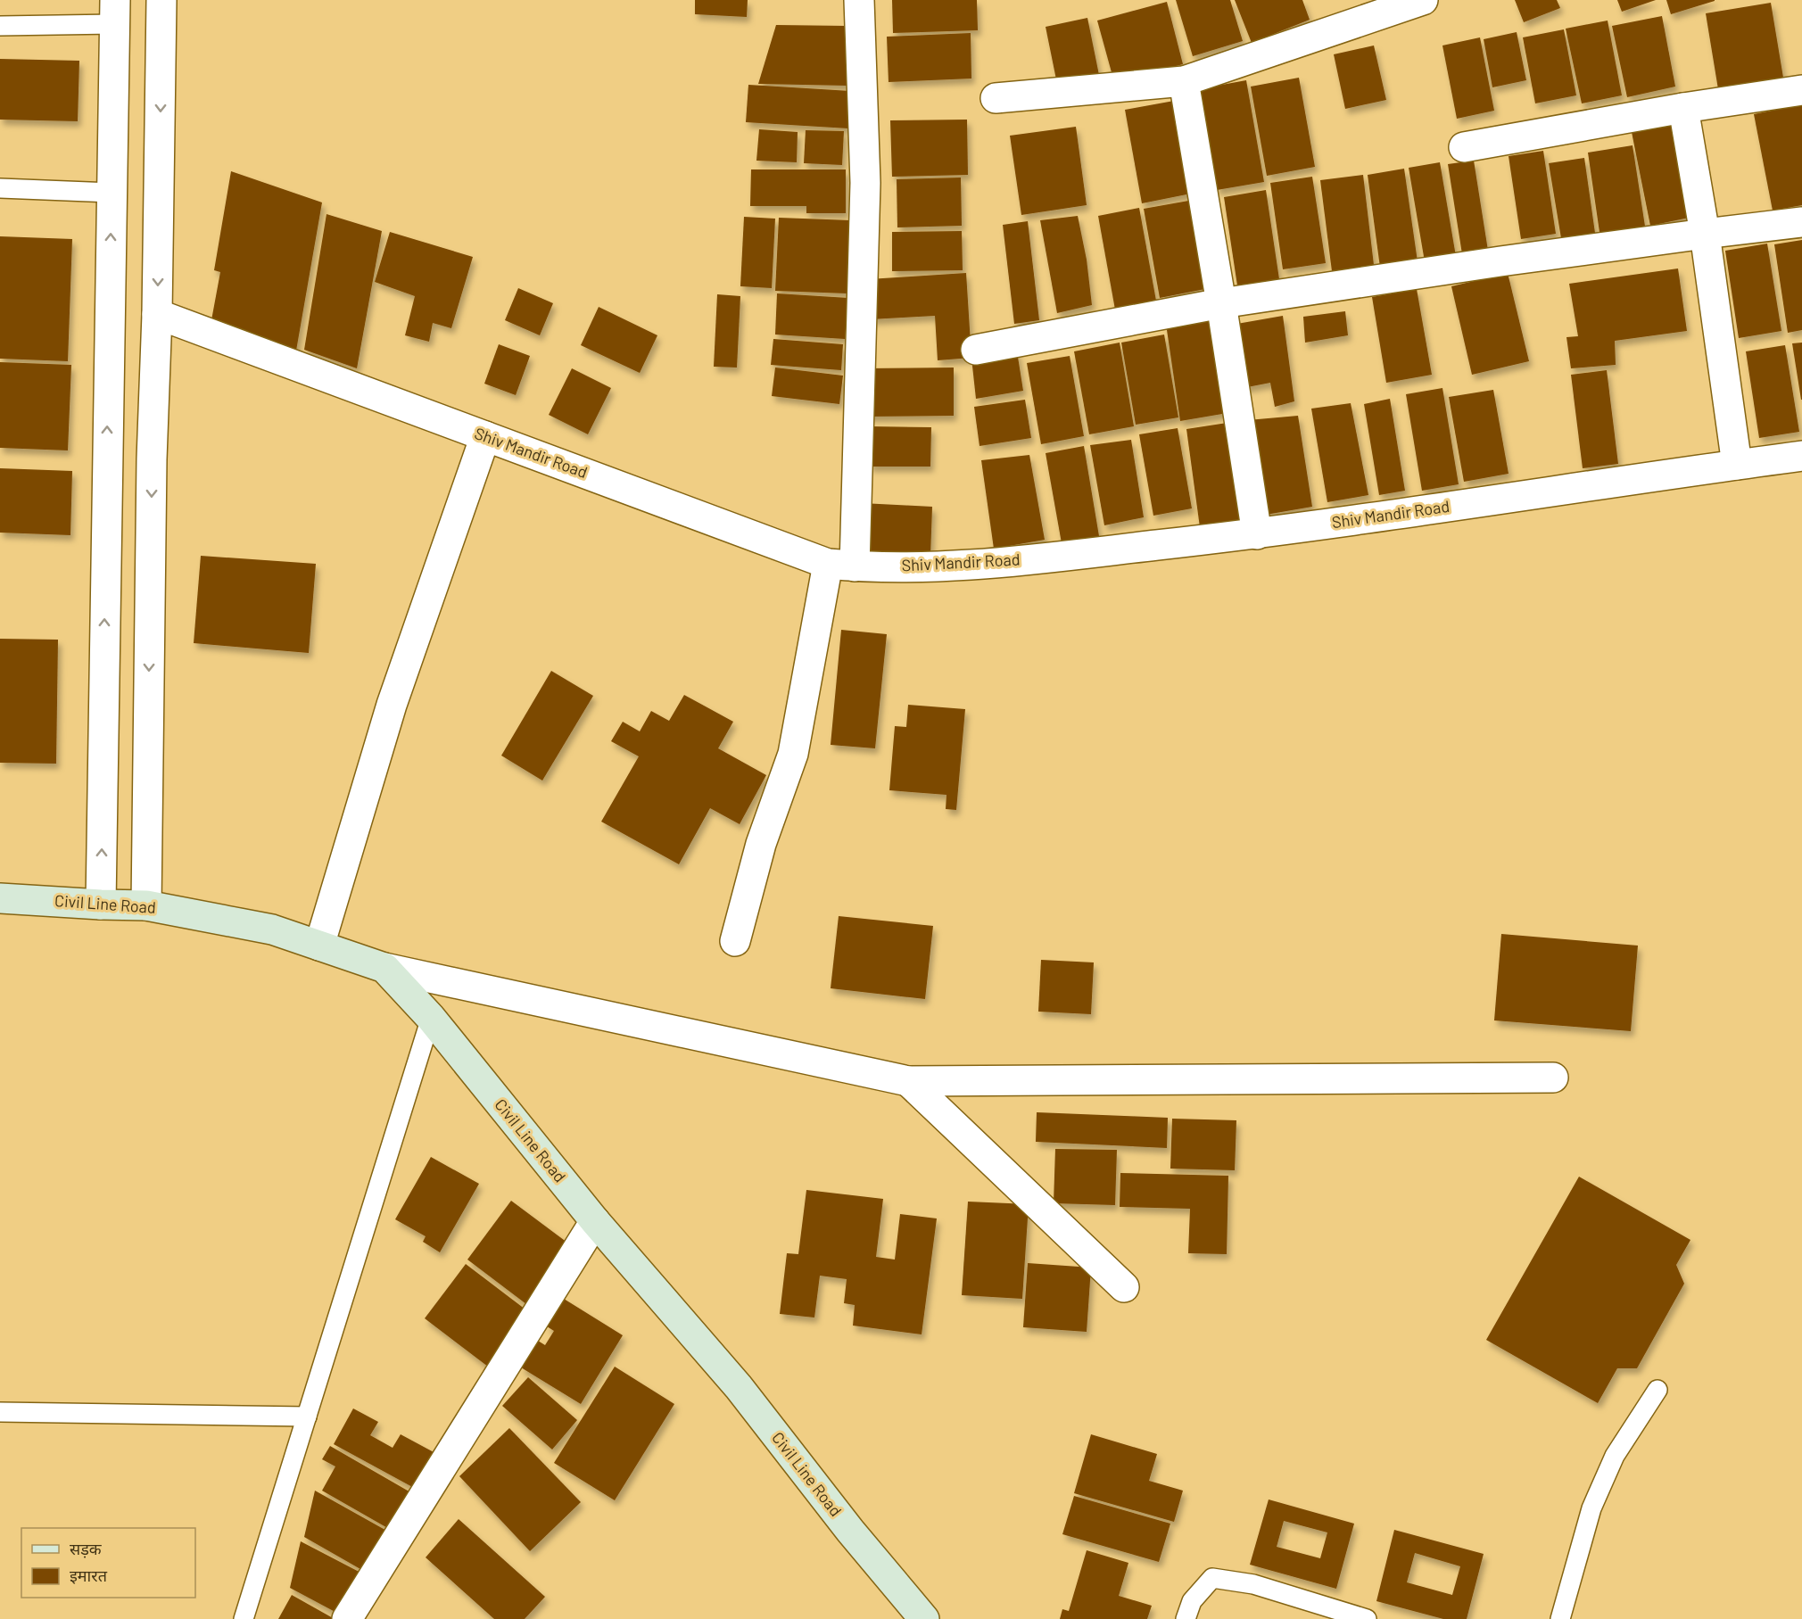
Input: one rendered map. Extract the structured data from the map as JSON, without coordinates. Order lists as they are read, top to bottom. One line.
{"streets":{"street":["Shiv Mandir Road","Civil Line Road"]},"legend":["सड़क","इमारत"]}
